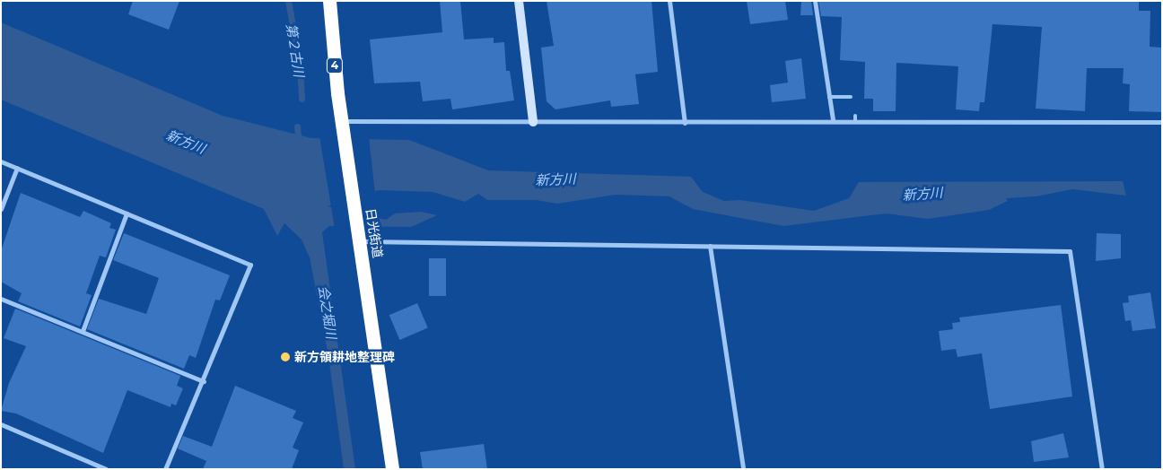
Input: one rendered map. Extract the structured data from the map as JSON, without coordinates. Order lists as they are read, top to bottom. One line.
{"streets":{"highway":["4","日光街道"]},"water":["第２古川","新方川","会之堀川"],"places":["新方領耕地整理碑"]}
